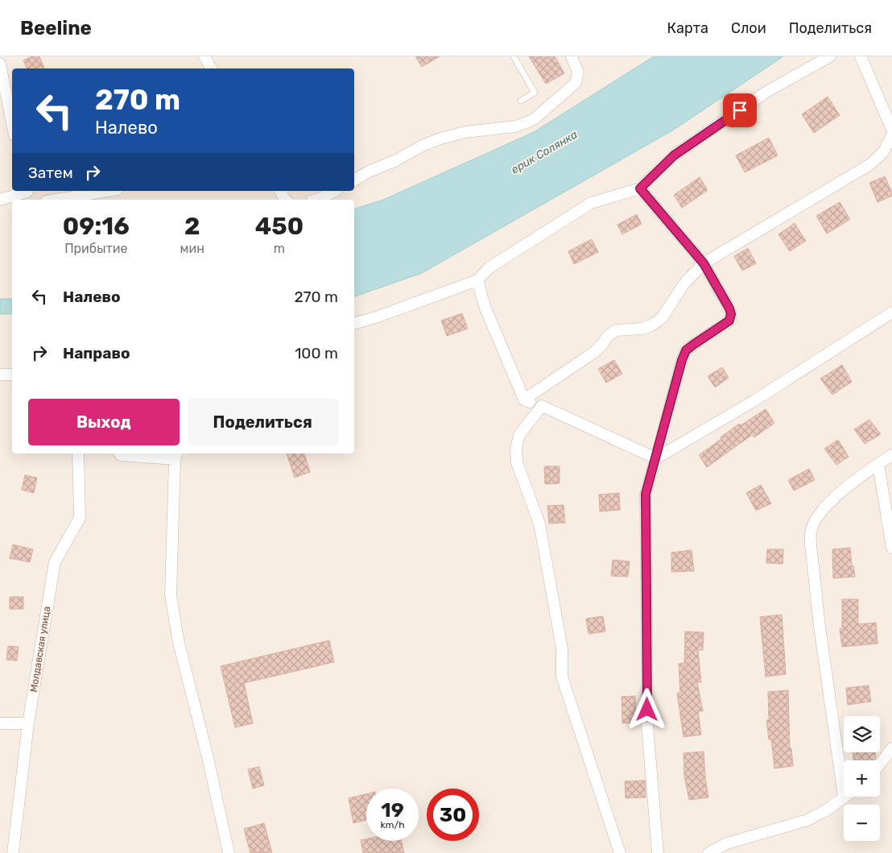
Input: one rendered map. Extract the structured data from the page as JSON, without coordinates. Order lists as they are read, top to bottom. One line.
{"streets":{"street":["Молдавская улица"]},"water":["ерик Солянка"],"page":{"header":"Beeline","nav":["Карта","Слои","Поделиться"],"turn":["270 m","Налево"],"then":"Затем","eta":["09:16","Прибытие","2","мин","450","m"],"list":[{"name":"Налево","value":"270 m"},{"name":"Направо","value":"100 m"}],"buttons":["Выход","Поделиться"],"map_buttons":["+","−"],"speed":"19 km/h","limit":"30"}}
